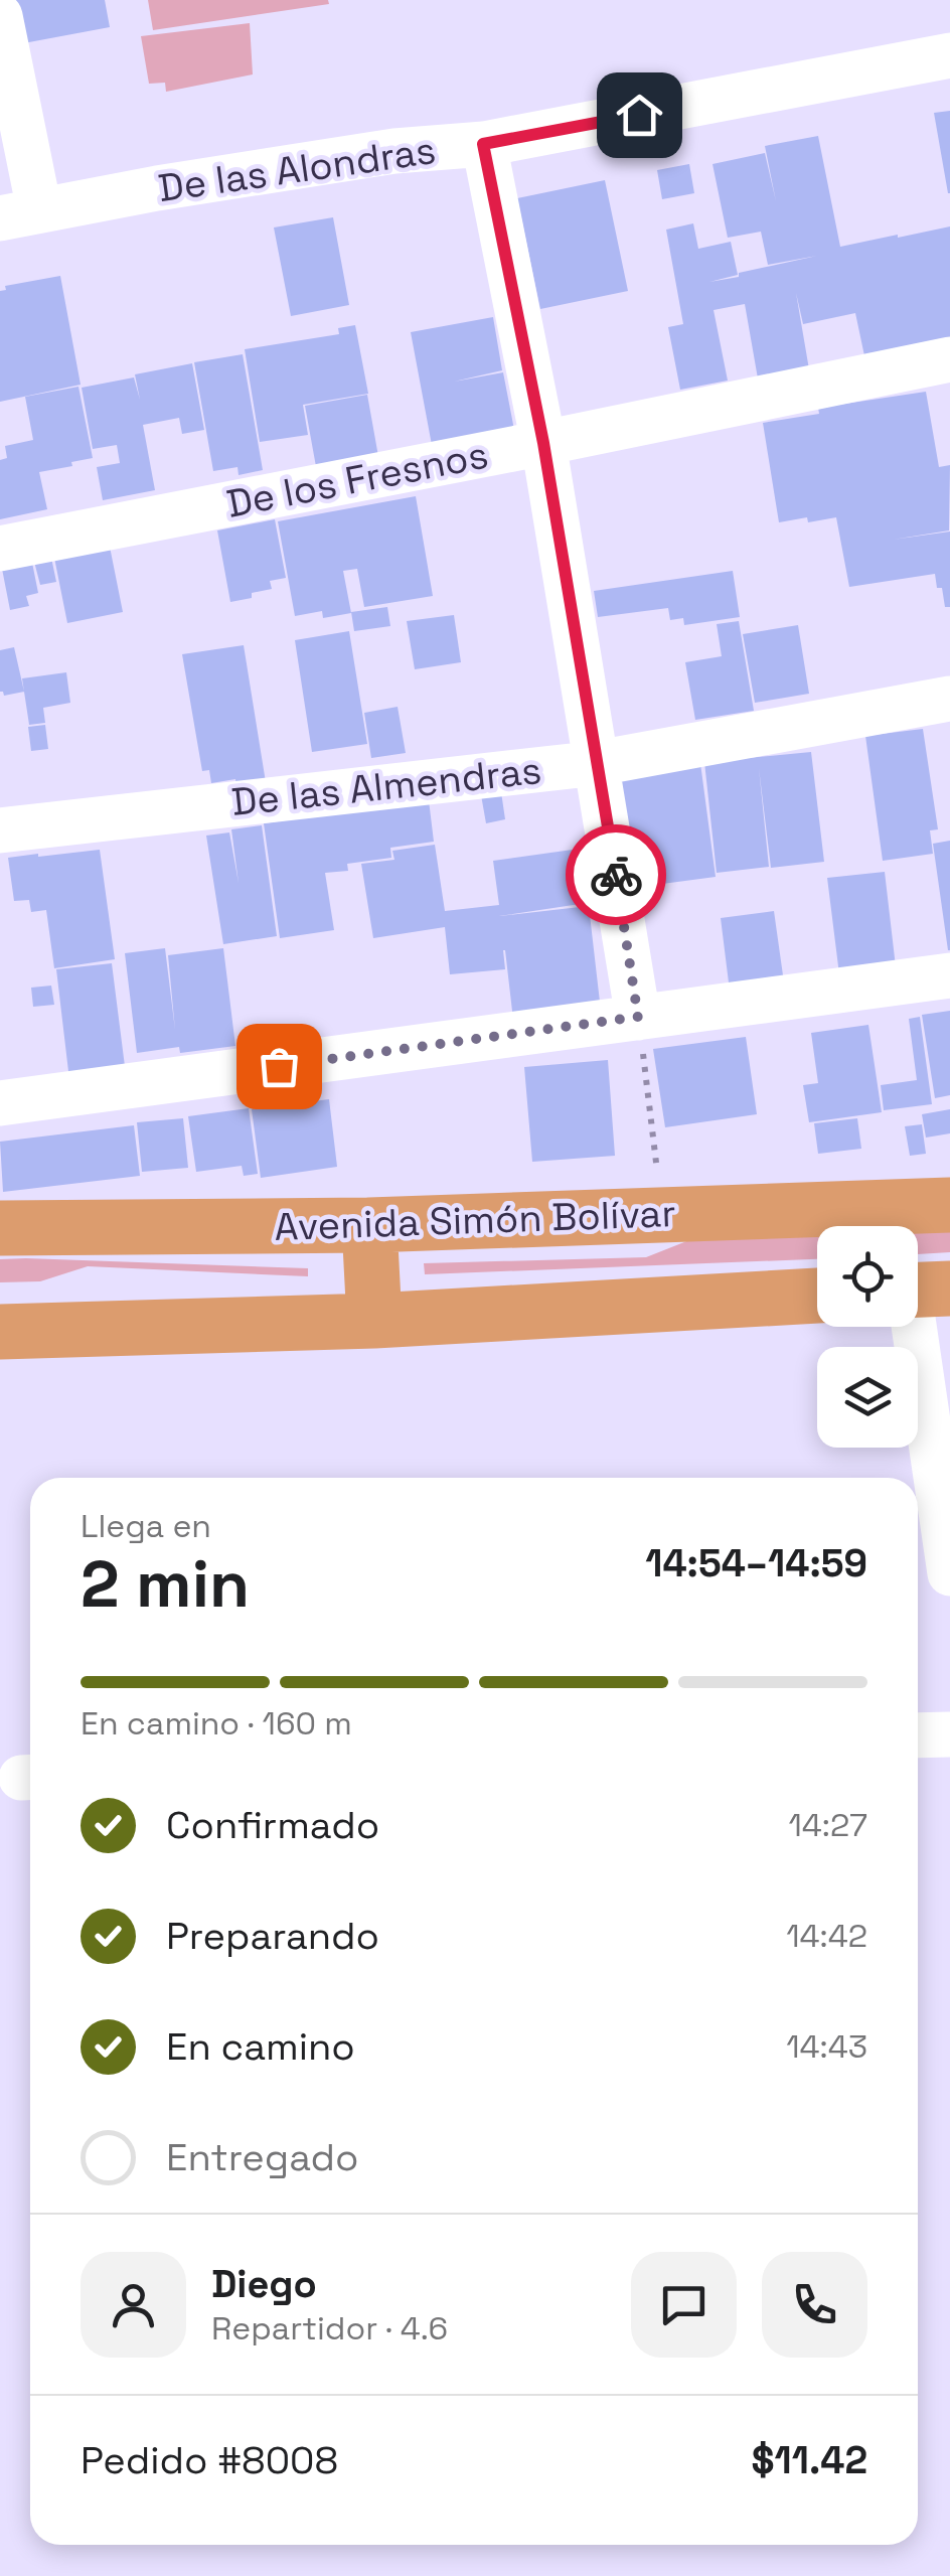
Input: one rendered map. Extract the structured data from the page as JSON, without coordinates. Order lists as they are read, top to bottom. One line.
{"streets":{"highway":["Avenida Simón Bolívar"],"street":["De las Alondras","De los Fresnos","De las Almendras"]},"page":{"heading":["2 min","Llega en","14:54–14:59"],"panel":["Diego","Repartidor · 4.6","Pedido #8008","$11.42"],"bar":"En camino · 160 m","list":[["Confirmado","14:27"],["Preparando","14:42"],["En camino","14:43"],"Entregado"]}}
